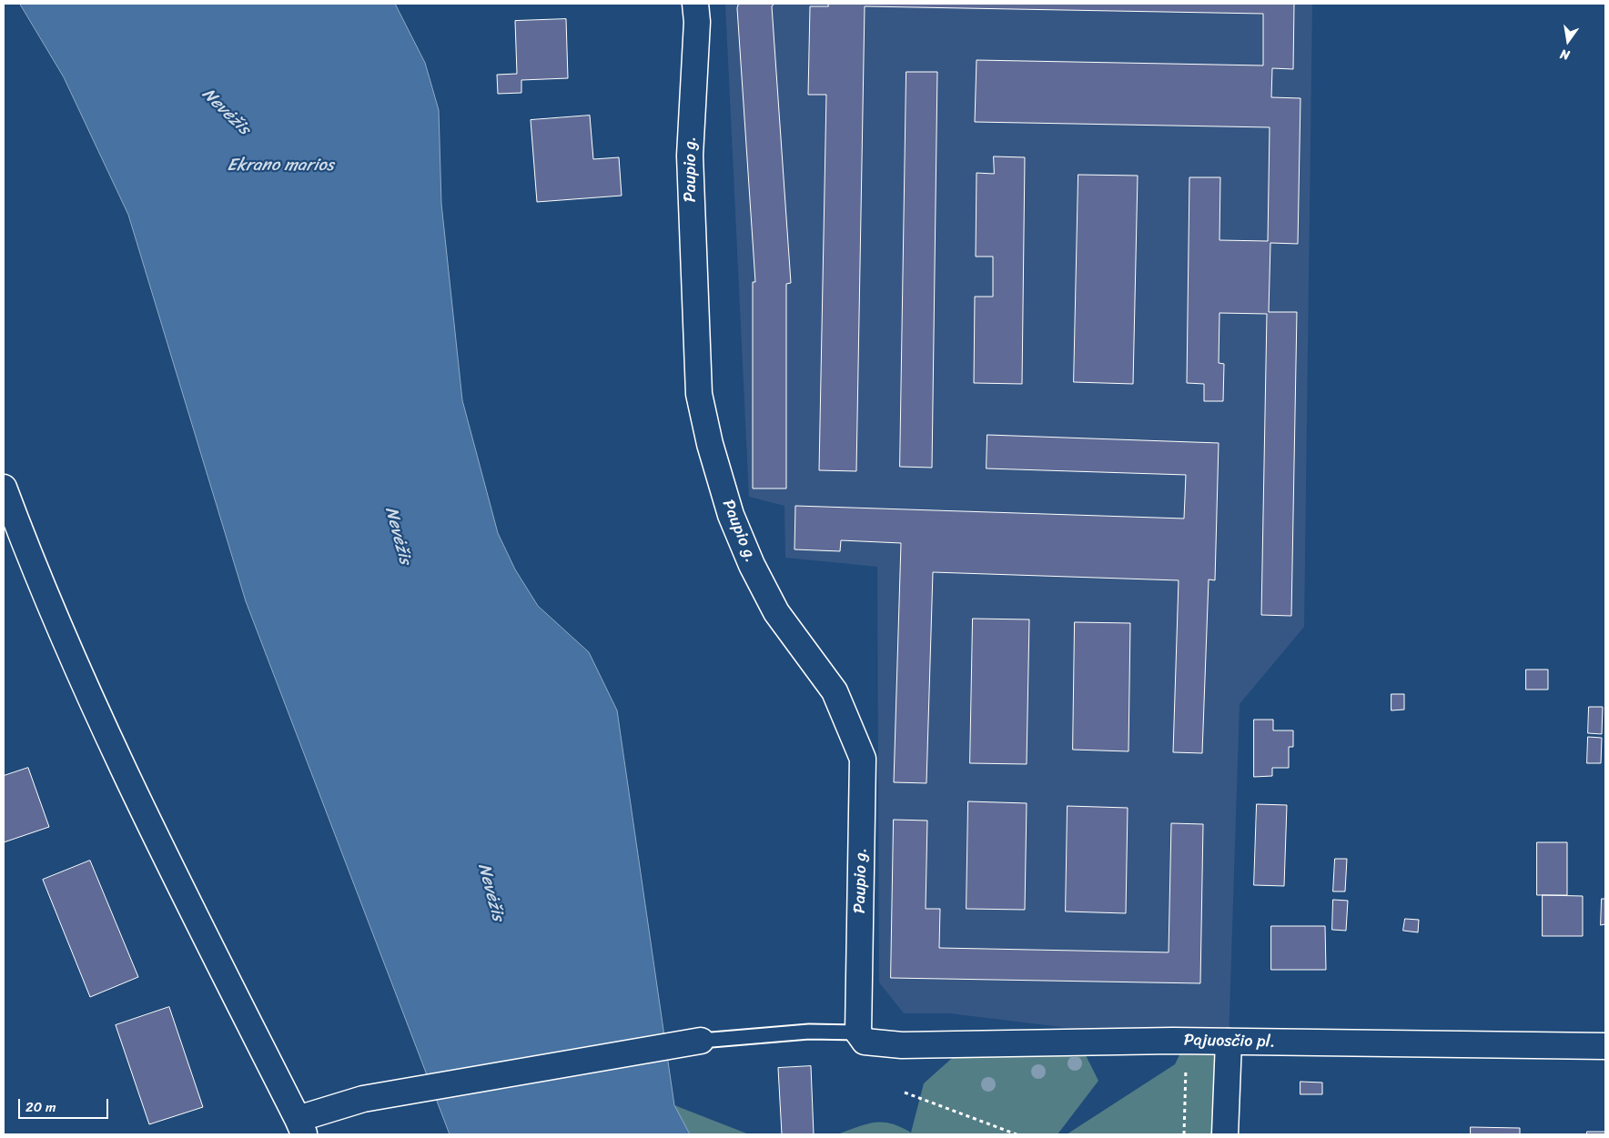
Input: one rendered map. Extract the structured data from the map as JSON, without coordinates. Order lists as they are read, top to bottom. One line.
{"streets":{"street":["Paupio g.","Pajuosčio pl."]},"crossings":[["Paupio g.","Pajuosčio pl."]],"water":["Nevėžis","Ekrano marios"],"scale_bar":"20 m","north":"bottom"}
